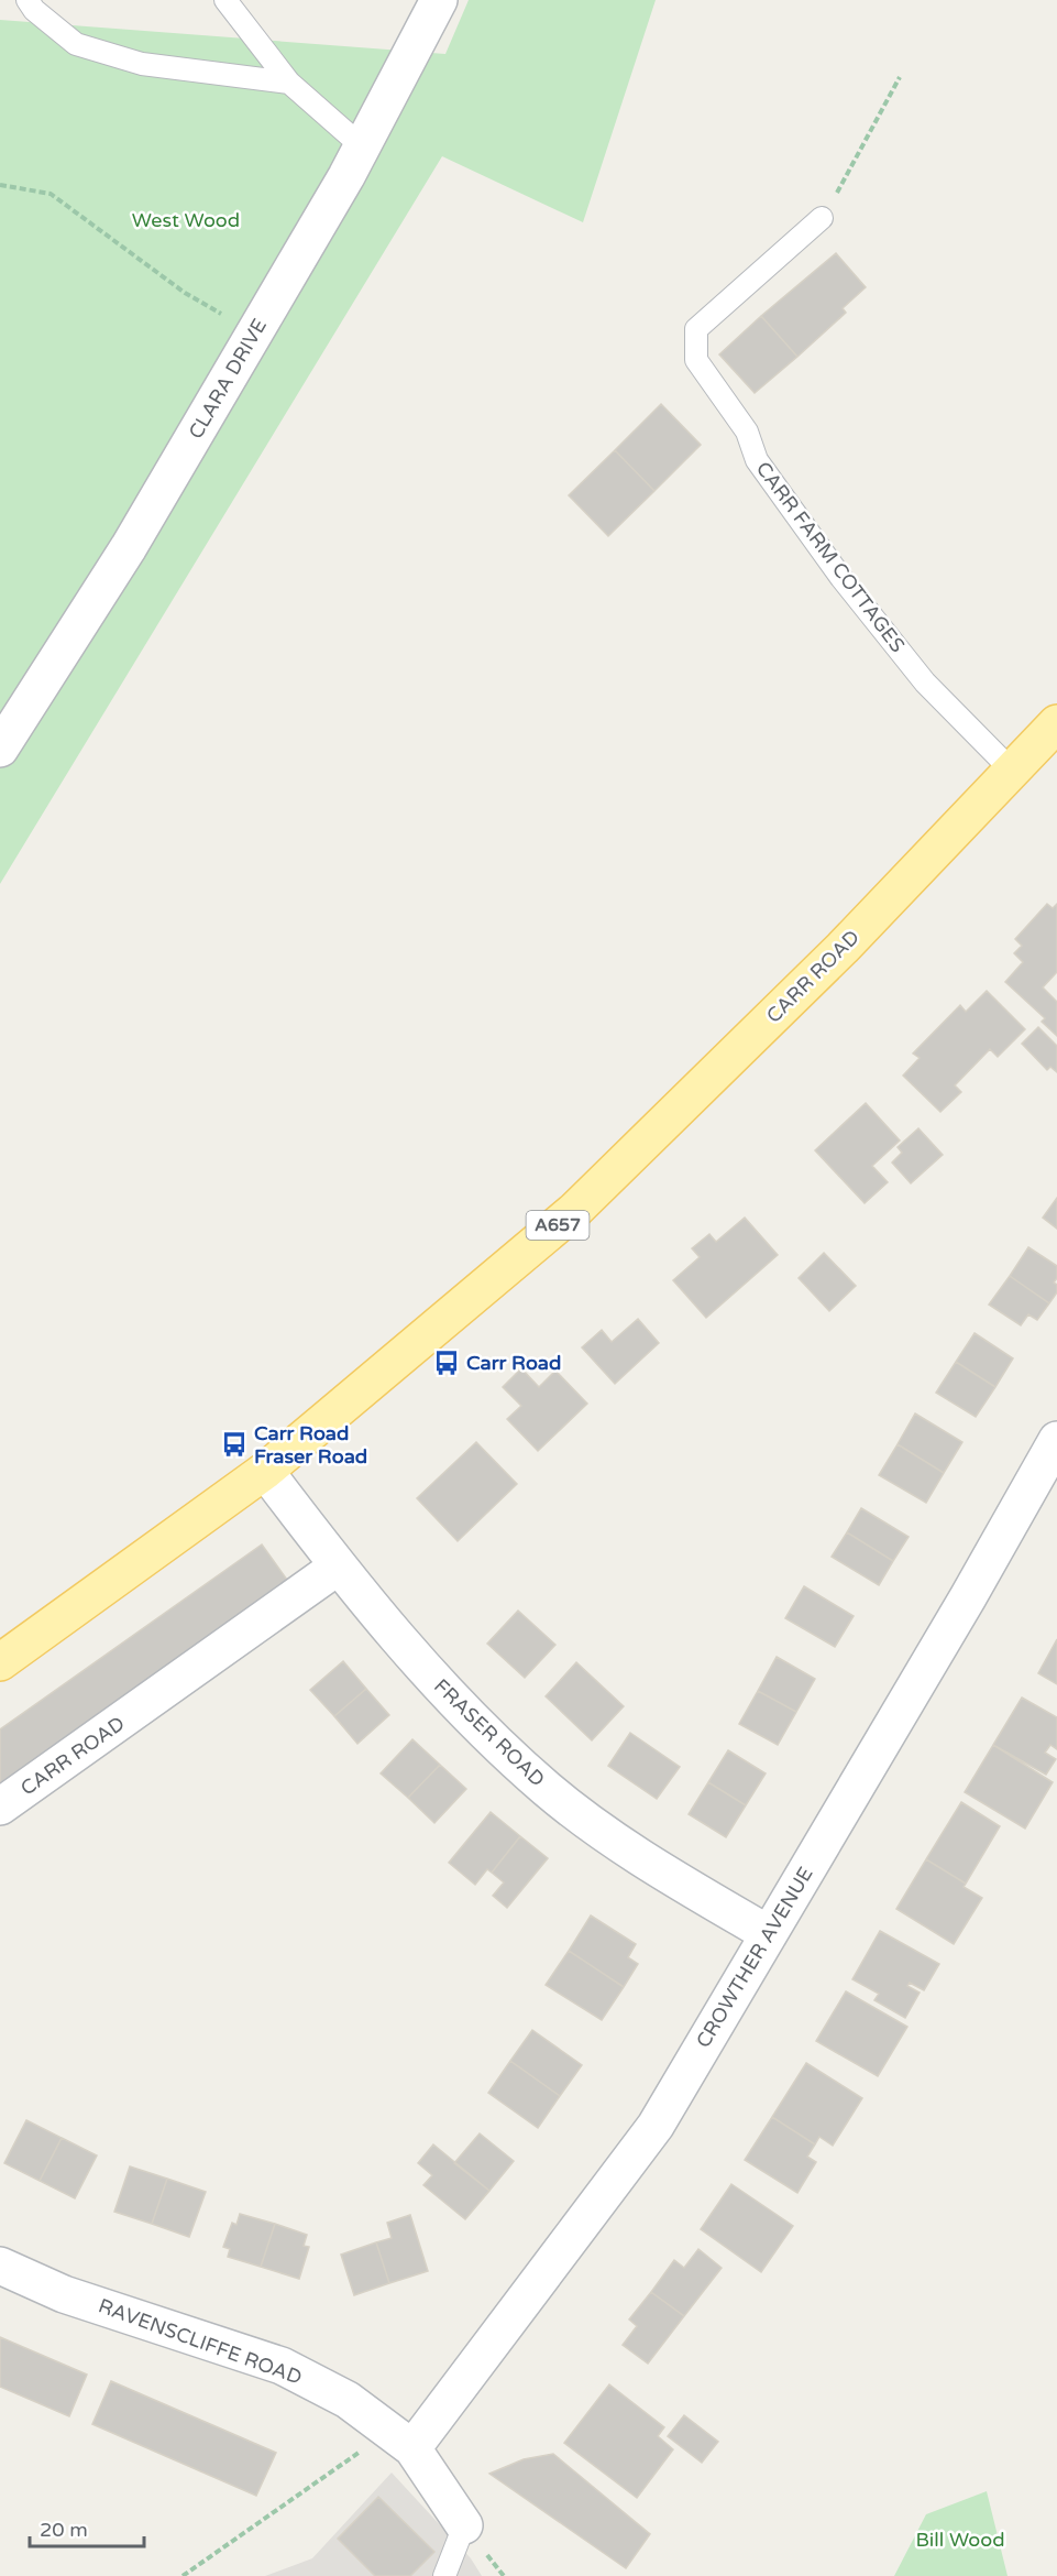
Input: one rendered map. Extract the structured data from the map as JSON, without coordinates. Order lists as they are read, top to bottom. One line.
{"streets":{"main road":["CARR ROAD","A657"],"street":["CLARA DRIVE","FRASER ROAD","CROWTHER AVENUE","RAVENSCLIFFE ROAD"],"lane":["CARR FARM COTTAGES"]},"crossings":[["CARR FARM COTTAGES","CARR ROAD"],["CARR ROAD","FRASER ROAD"],["FRASER ROAD","CROWTHER AVENUE"],["CROWTHER AVENUE","RAVENSCLIFFE ROAD"]],"parks":["West Wood","Bill Wood"],"places":{"bus stop":["Carr Road","Carr Road Fraser Road"]},"scale_bar":"20 m"}
